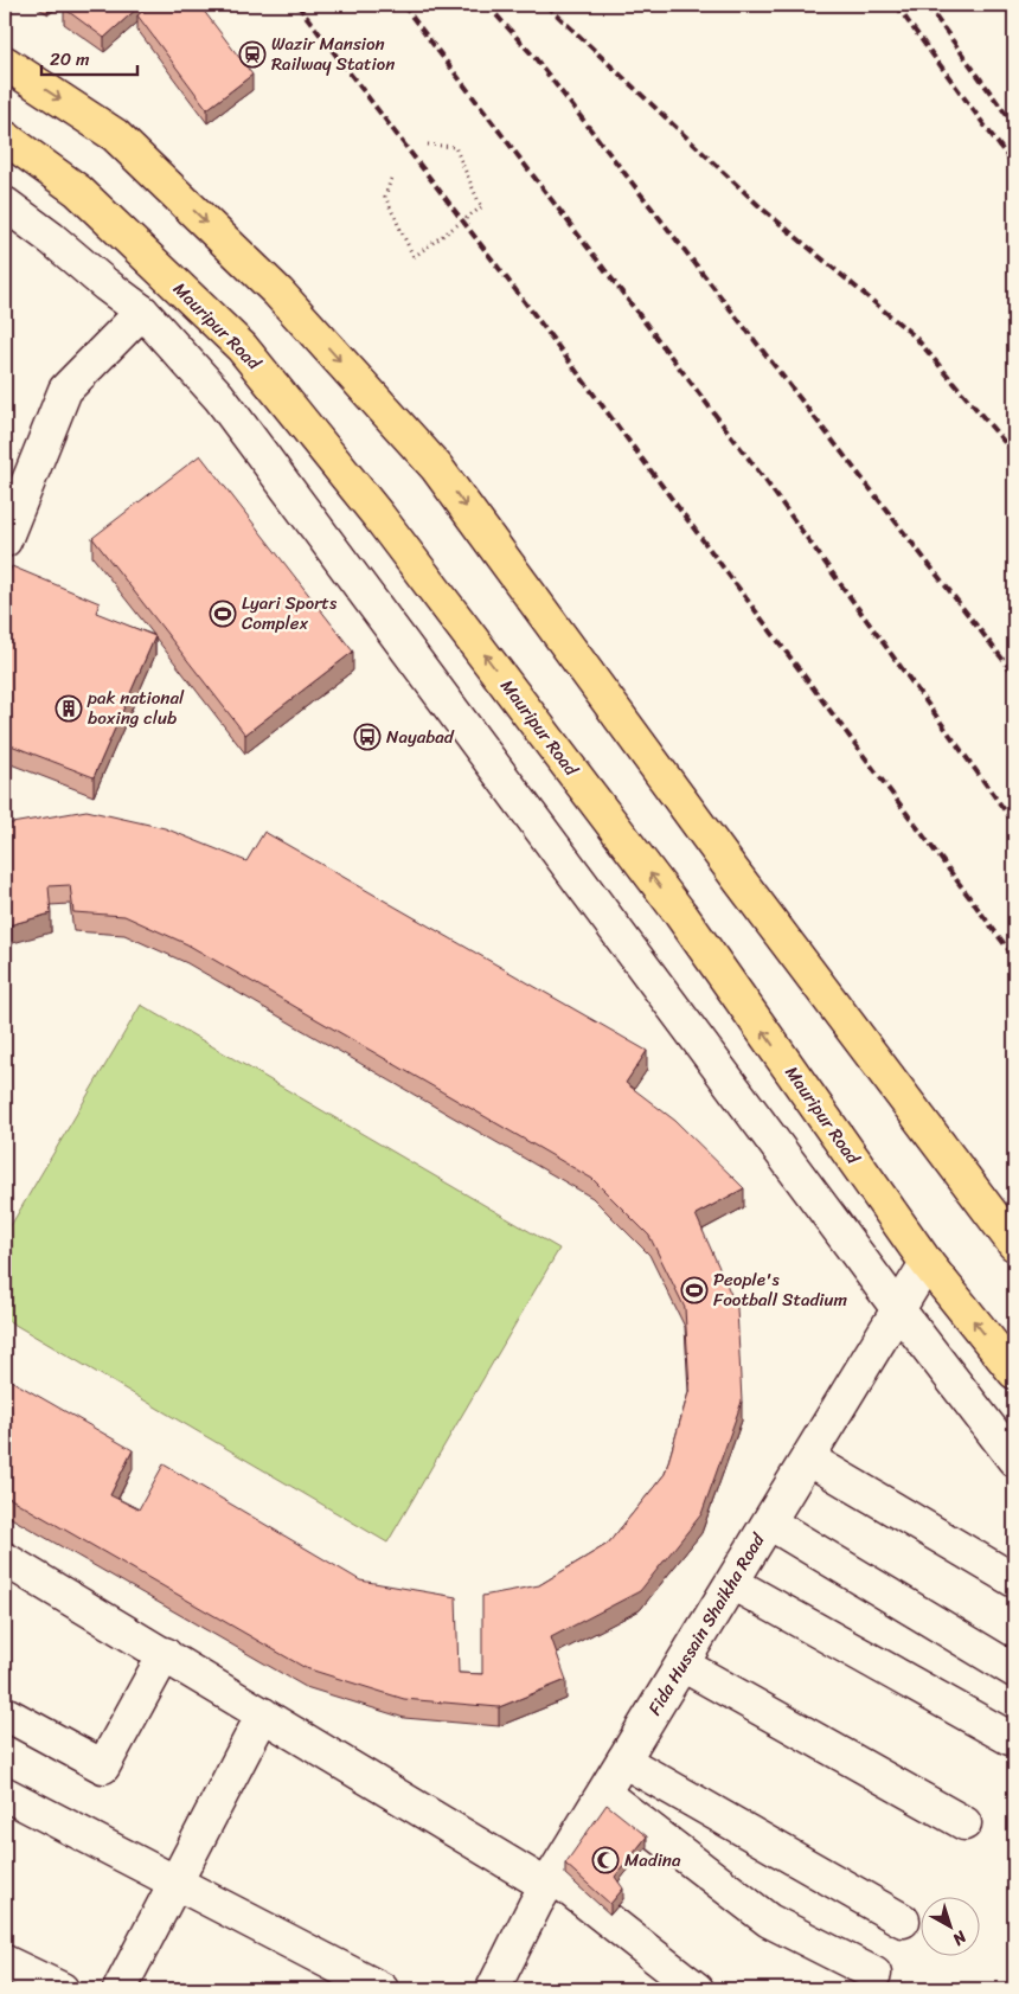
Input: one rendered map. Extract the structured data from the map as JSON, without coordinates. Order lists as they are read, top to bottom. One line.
{"streets":{"highway":["Mauripur Road"],"street":["Fida Hussain Shaikha Road"]},"crossings":[["Mauripur Road","Fida Hussain Shaikha Road"]],"places":{"station":["Wazir Mansion Railway Station"],"sports":["Lyari Sports Complex","People's Football Stadium"],"building":["pak national boxing club"],"bus stop":["Nayabad"],"mosque":["Madina"]},"scale_bar":"20 m","north":"bottom right"}
